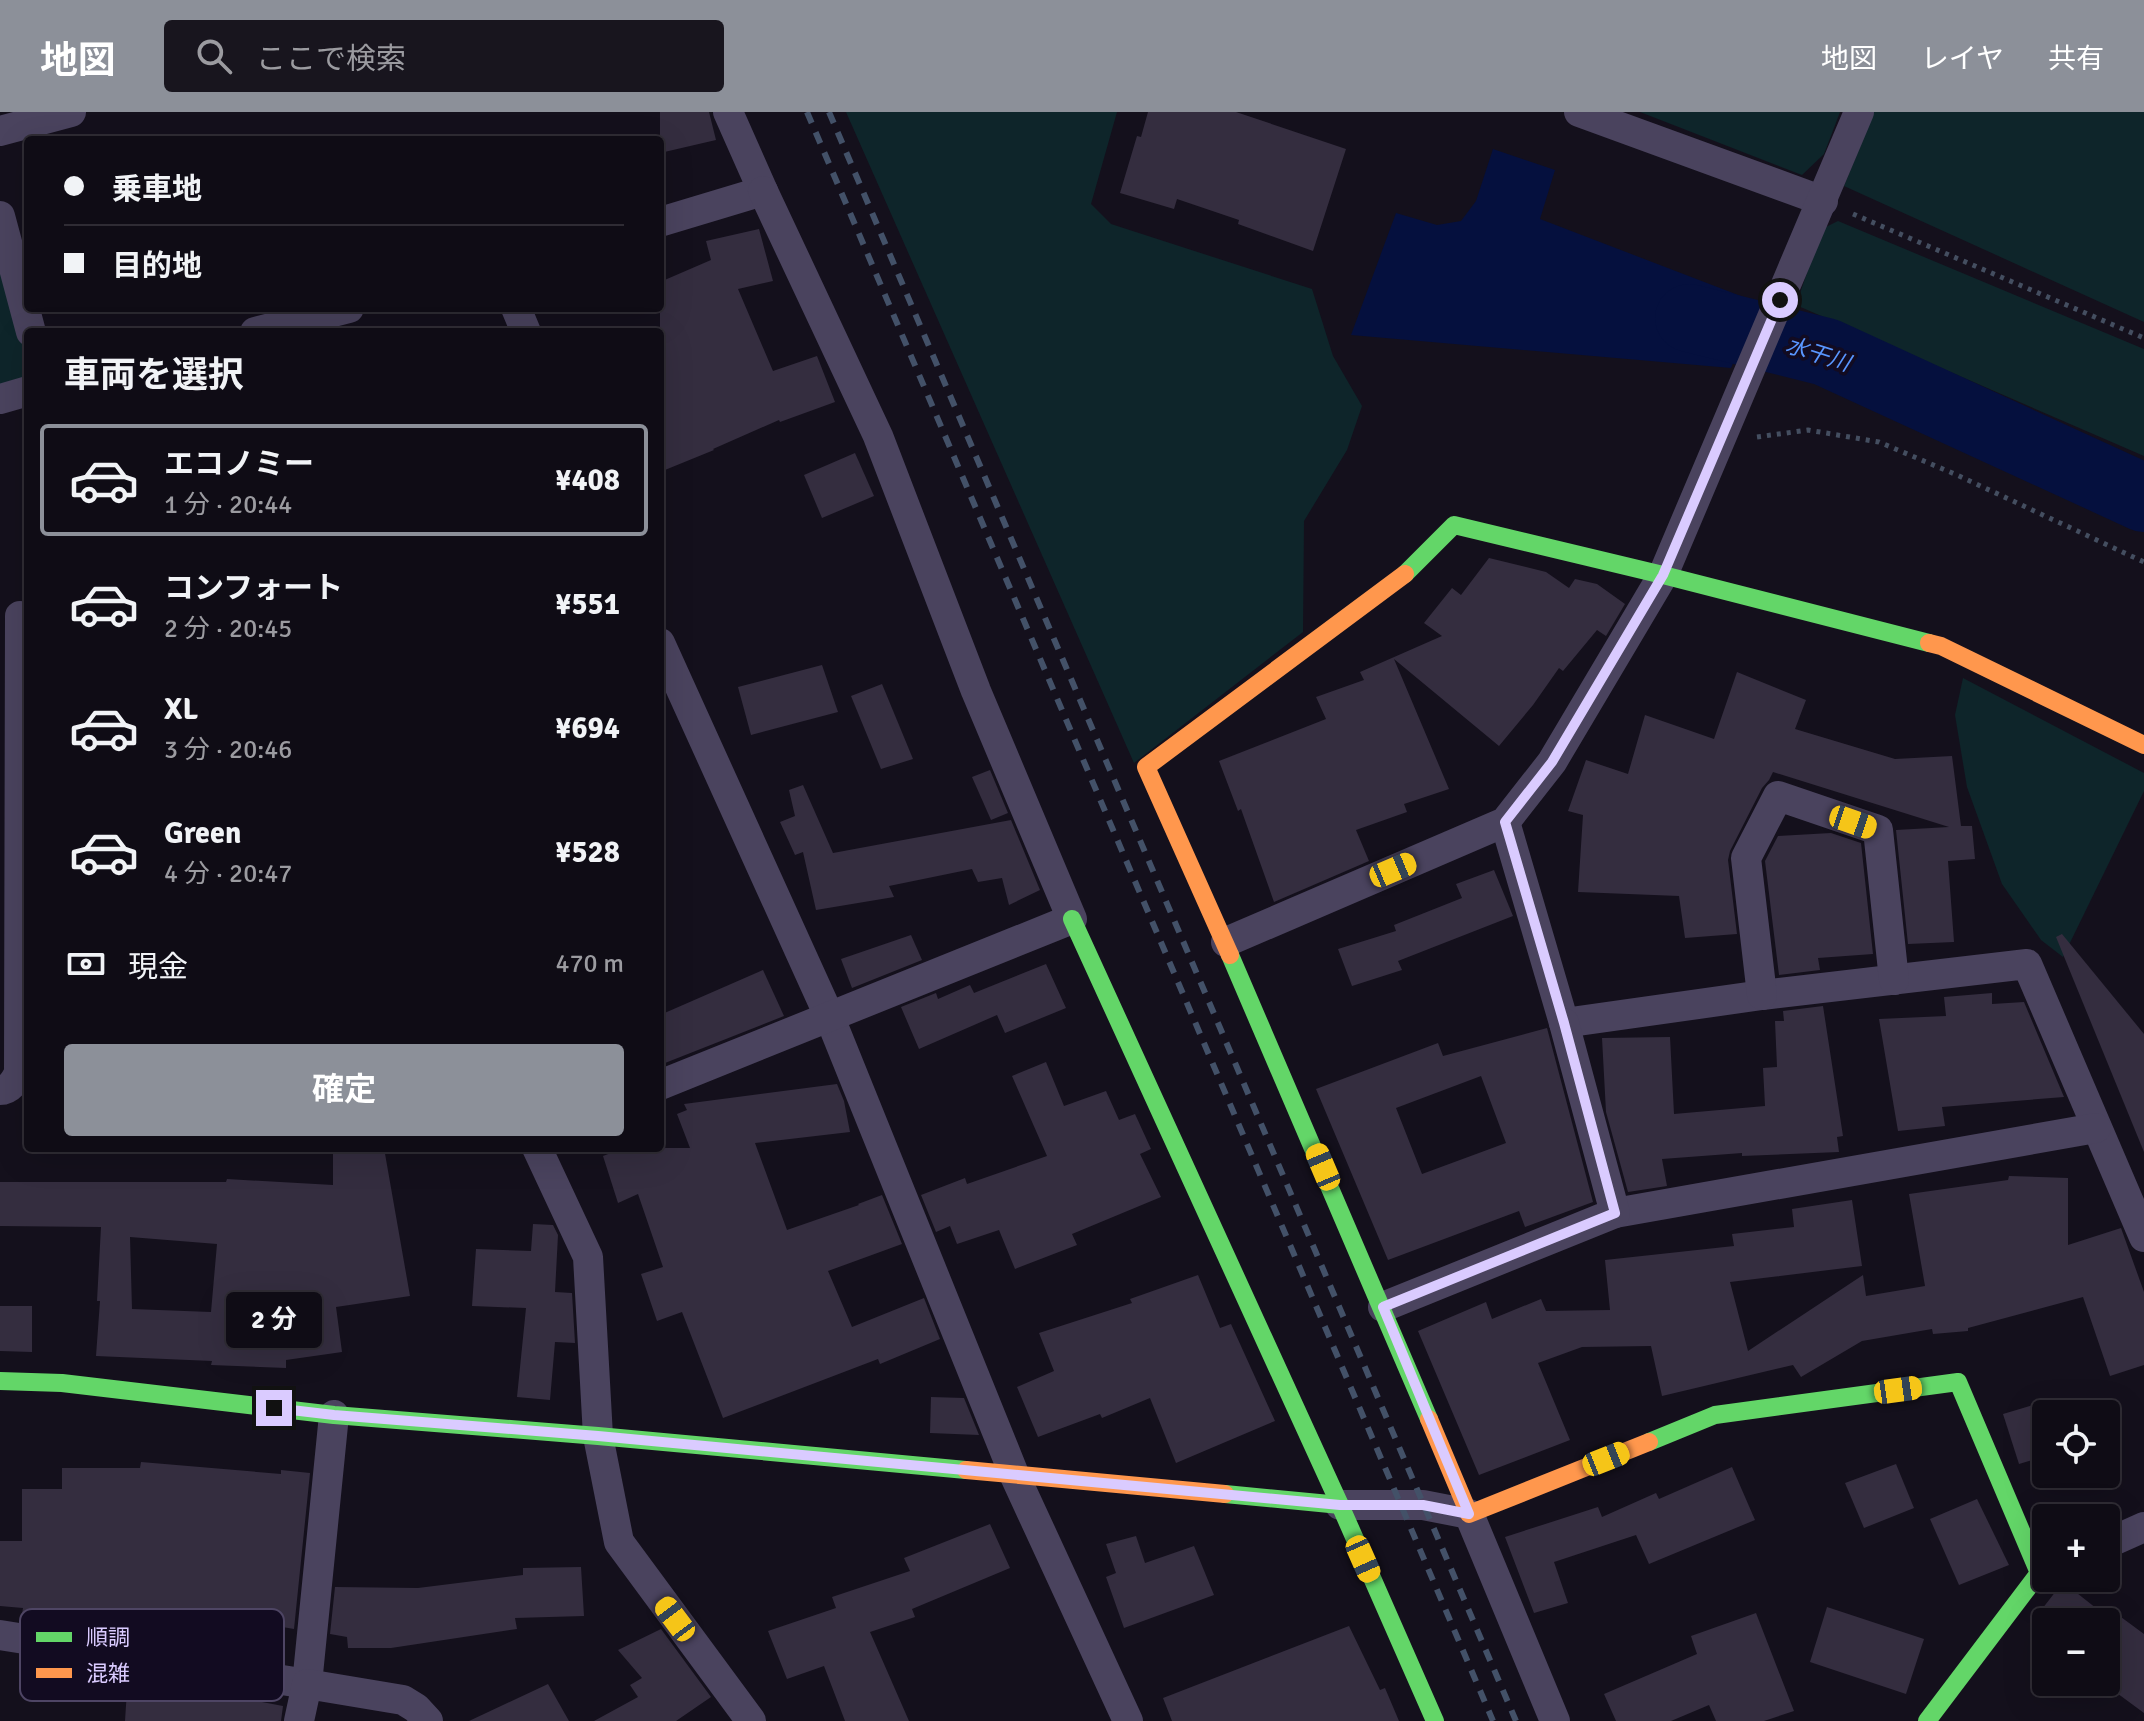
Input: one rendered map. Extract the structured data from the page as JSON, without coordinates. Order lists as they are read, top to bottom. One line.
{"water":["水干川"],"legend":["順調","混雑"],"page":{"header":"地図","search":"ここで検索","nav":["地図","レイヤ","共有"],"banner":["乗車地","目的地"],"heading":"車両を選択","list":[{"name":"エコノミー","note":"1 分 · 20:44","value":"¥408"},{"name":"コンフォート","note":"2 分 · 20:45","value":"¥551"},{"name":"XL","note":"3 分 · 20:46","value":"¥694"},{"name":"Green","note":"4 分 · 20:47","value":"¥528"}],"pay":["現金","470 m"],"buttons":"確定","bubble":"2 分","map_buttons":["+","−"]}}
